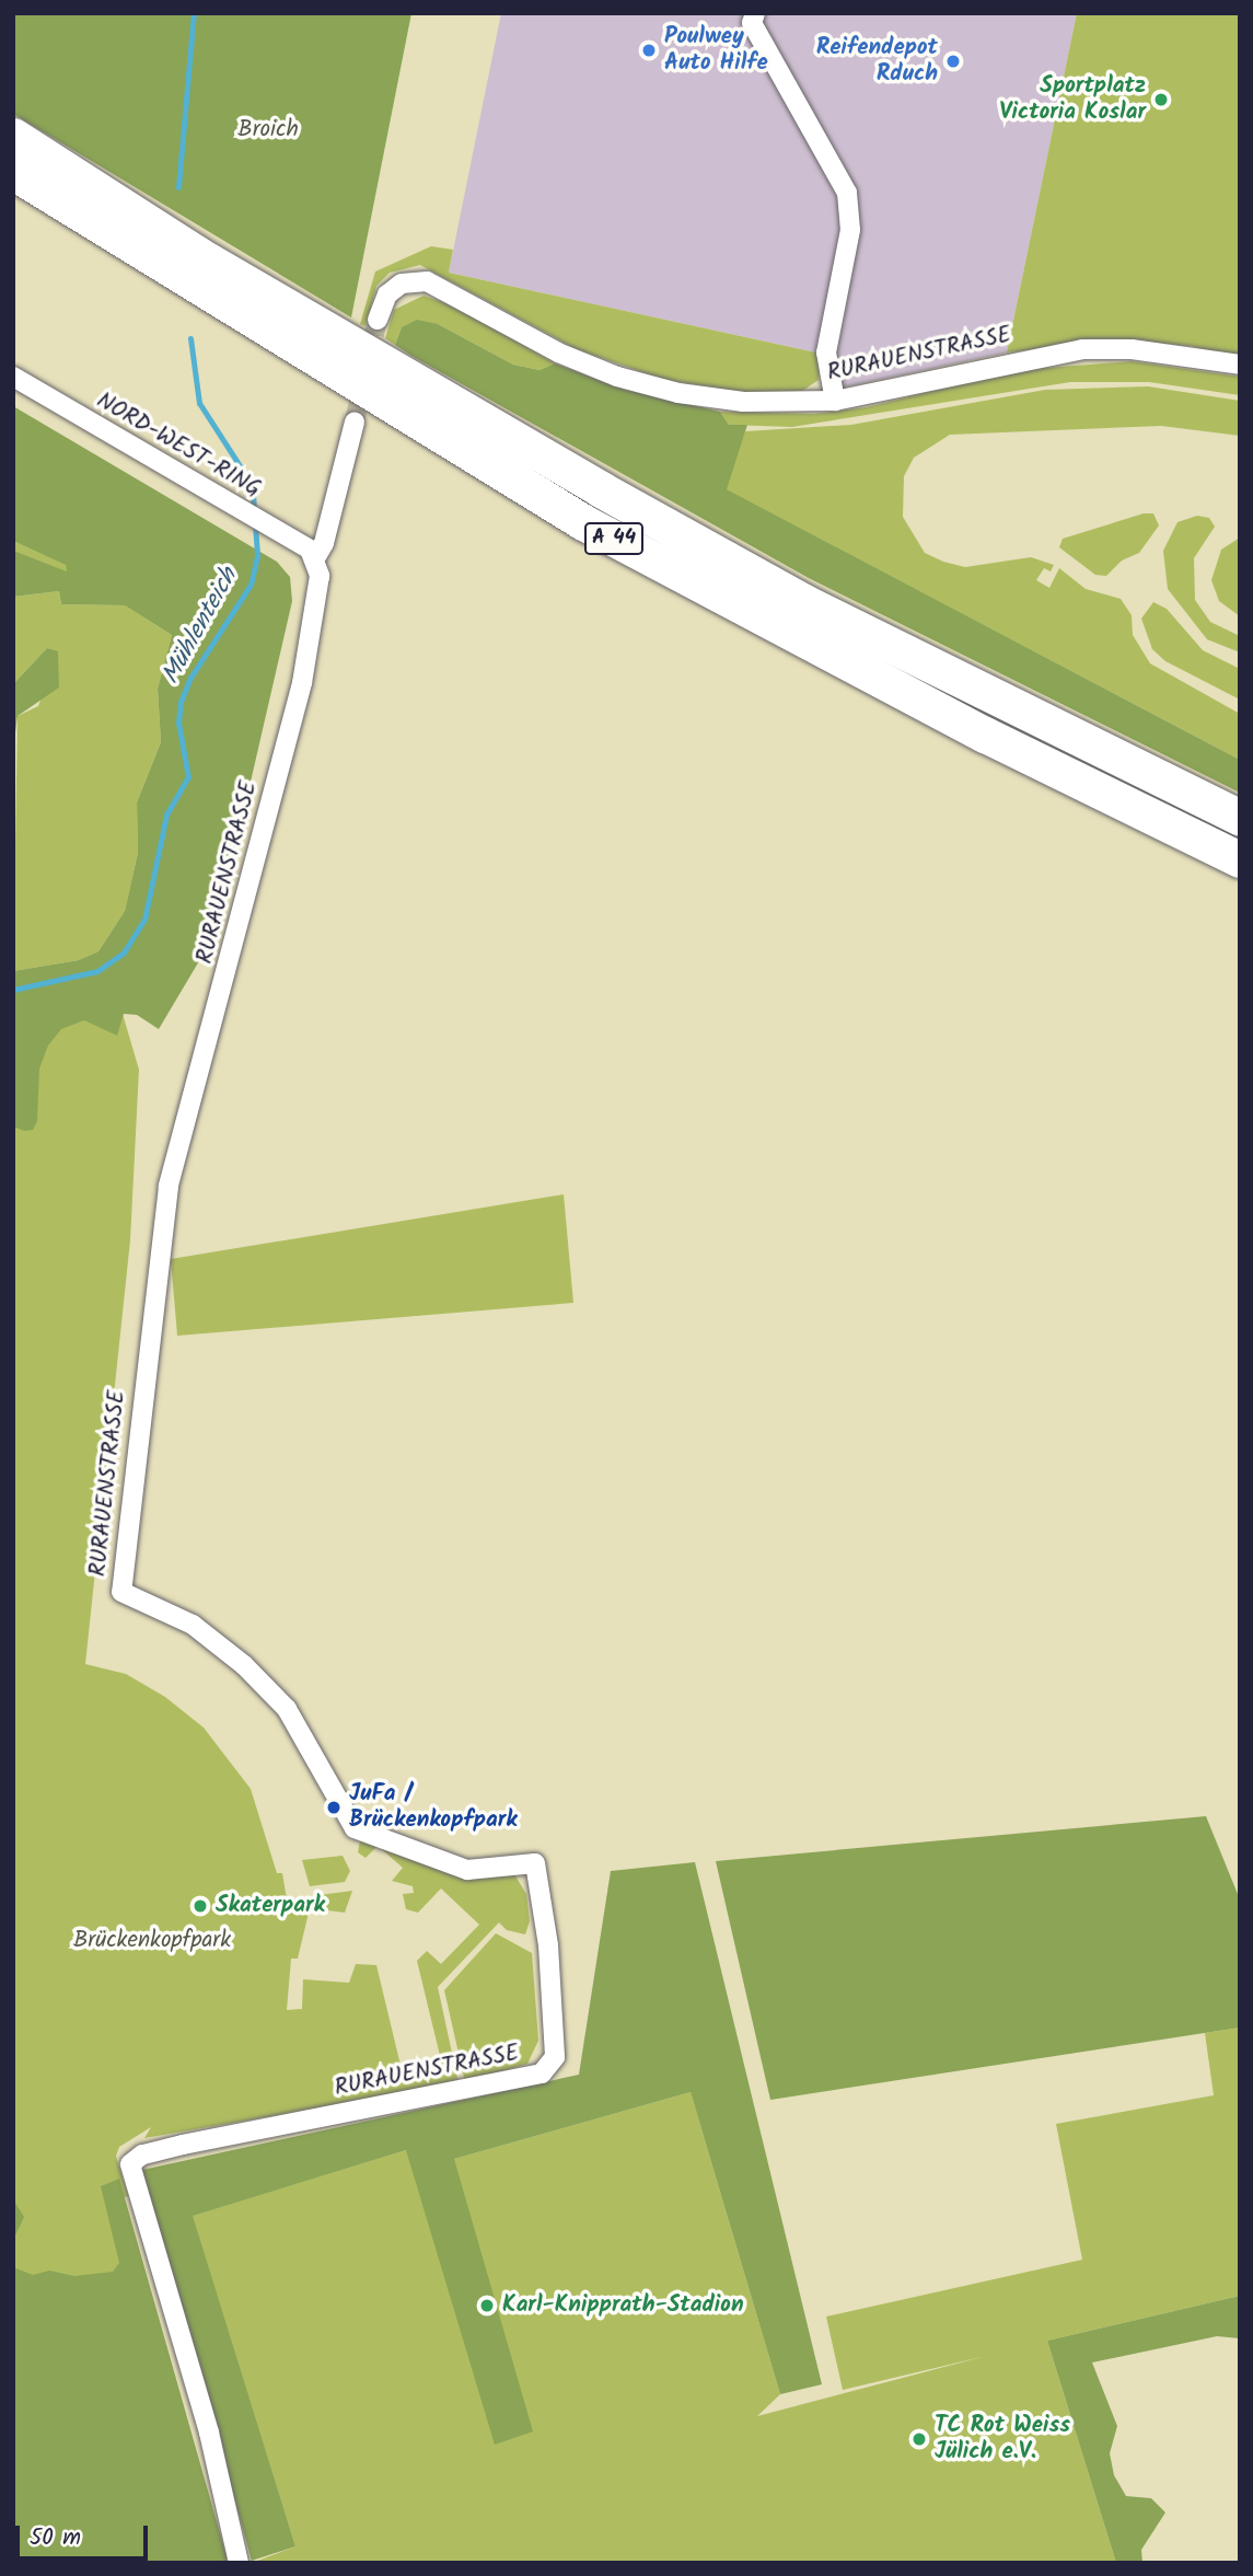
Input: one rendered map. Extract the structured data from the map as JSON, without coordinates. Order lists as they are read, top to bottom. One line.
{"streets":{"highway":["A 44"],"street":["RURAUENSTRASSE","NORD-WEST-RING"]},"crossings":[["RURAUENSTRASSE","NORD-WEST-RING"]],"water":["Mühlenteich"],"parks":["Broich","Brückenkopfpark"],"places":["Poulwey Auto Hilfe","Reifendepot Rduch","Sportplatz Victoria Koslar","JuFa / Brückenkopfpark","Skaterpark","Karl-Knipprath-Stadion","TC Rot Weiss Jülich e.V."],"scale_bar":"50 m"}
